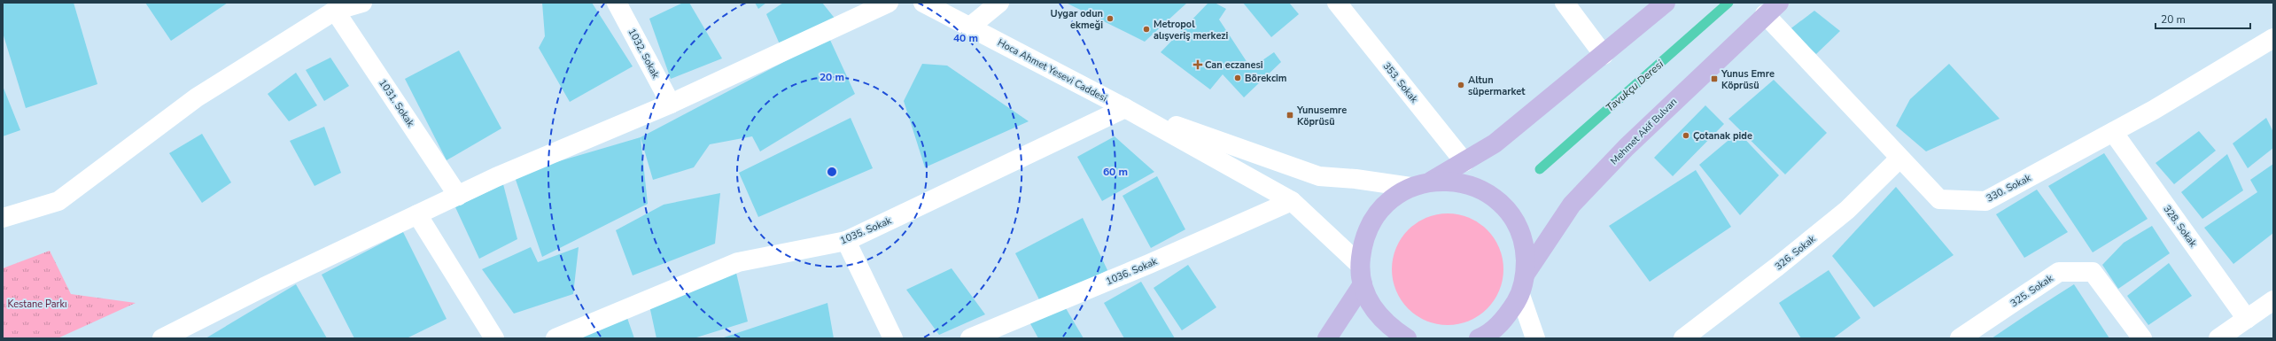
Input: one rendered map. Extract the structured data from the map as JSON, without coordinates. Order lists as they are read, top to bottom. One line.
{"streets":{"main road":["Mehmet Akif Bulvarı"],"street":["1032. Sokak","Hoca Ahmet Yesevi Caddesi","353. Sokak","1031. Sokak","330. Sokak","328. Sokak","1035. Sokak","326. Sokak","1036. Sokak","325. Sokak"]},"crossings":[["Hoca Ahmet Yesevi Caddesi","1035. Sokak"],["Mehmet Akif Bulvarı","330. Sokak"],["330. Sokak","328. Sokak"],["330. Sokak","326. Sokak"]],"water":["Tavukçu Deresi"],"parks":["Kestane Parkı"],"places":{"other":["Uygar odun ekmeği","Metropol alışveriş merkezi","Börekcim","Altun süpermarket","Çotanak pide"],"health":["Can eczanesi"],"transit":["Yunus Emre Köprüsü","Yunusemre Köprüsü"]},"scale_bar":"20 m","rings":["40 m","20 m","60 m"]}
